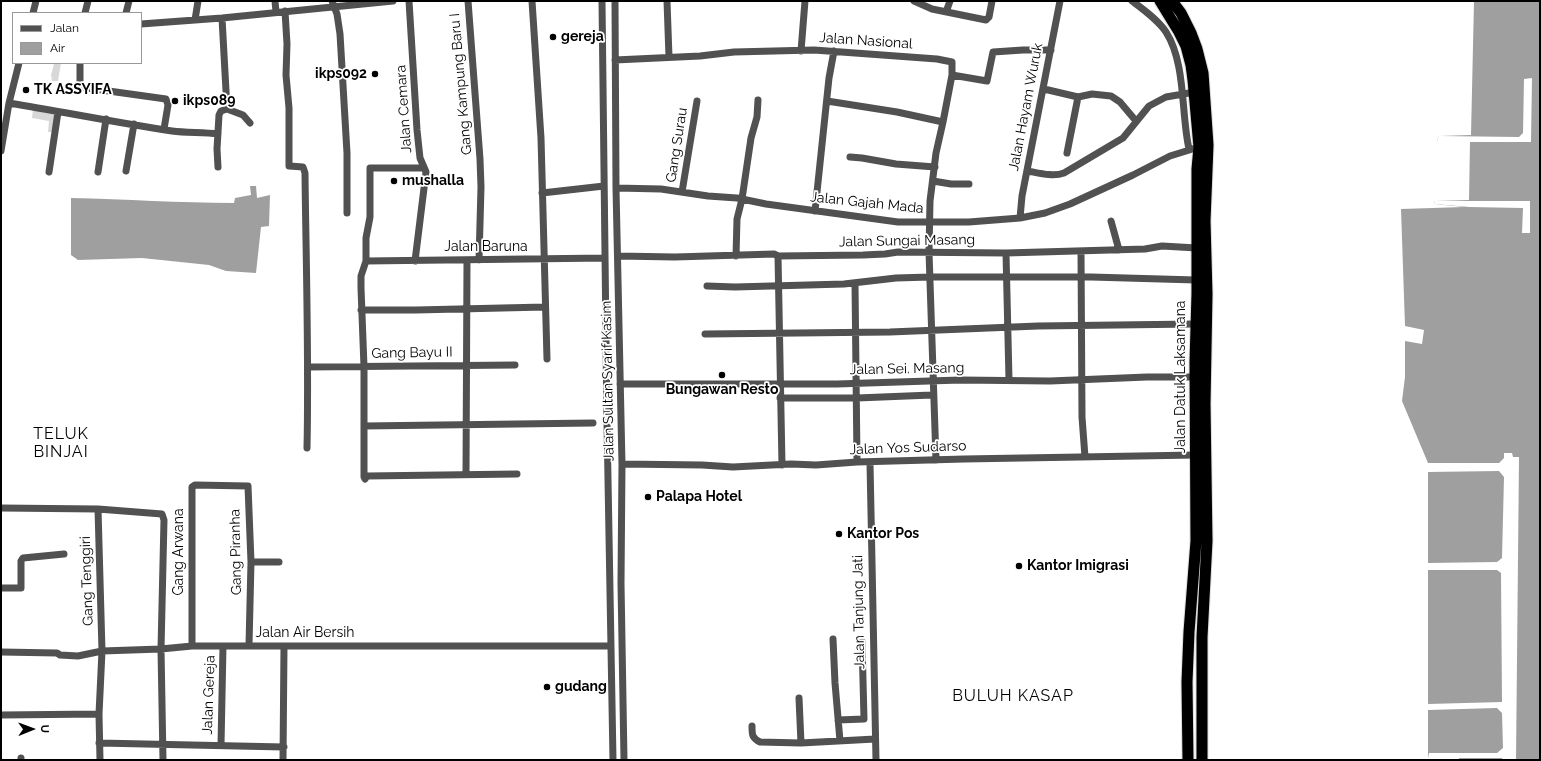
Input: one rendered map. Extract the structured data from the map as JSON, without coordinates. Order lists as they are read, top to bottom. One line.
{"streets":{"highway":["Jalan Datuk Laksamana"],"street":["Jalan Nasional","Gang Kampung Baru I","Jalan Hayam Wuruk","Jalan Cemara","Gang Surau","Jalan Gajah Mada","Jalan Sungai Masang","Jalan Baruna","Gang Bayu II","Jalan Sei. Masang","Jalan Sultan Syarif Kasim","Jalan Yos Sudarso","Gang Arwana","Gang Piranha","Gang Tenggiri","Jalan Tanjung Jati","Jalan Air Bersih","Jalan Gereja"]},"crossings":[["Jalan Nasional","Jalan Sultan Syarif Kasim"],["Gang Kampung Baru I","Jalan Baruna"],["Jalan Hayam Wuruk","Jalan Gajah Mada"],["Jalan Cemara","Jalan Baruna"],["Gang Surau","Jalan Gajah Mada"],["Jalan Gajah Mada","Jalan Datuk Laksamana"],["Jalan Gajah Mada","Jalan Sultan Syarif Kasim"],["Jalan Sungai Masang","Jalan Datuk Laksamana"],["Jalan Sungai Masang","Jalan Sultan Syarif Kasim"],["Jalan Baruna","Jalan Sultan Syarif Kasim"],["Jalan Sei. Masang","Jalan Datuk Laksamana"],["Jalan Sei. Masang","Jalan Sultan Syarif Kasim"],["Jalan Datuk Laksamana","Jalan Yos Sudarso"],["Jalan Sultan Syarif Kasim","Jalan Yos Sudarso"],["Jalan Sultan Syarif Kasim","Jalan Air Bersih"],["Jalan Yos Sudarso","Jalan Tanjung Jati"],["Gang Arwana","Gang Piranha"],["Gang Arwana","Jalan Air Bersih"],["Gang Piranha","Jalan Air Bersih"],["Gang Tenggiri","Jalan Air Bersih"],["Jalan Air Bersih","Jalan Gereja"]],"districts":["TELUK BINJAI","BULUH KASAP"],"places":["gereja","ikps092","TK ASSYIFA","ikps089","mushalla","Bungawan Resto","Palapa Hotel","Kantor Pos","Kantor Imigrasi","gudang"],"legend":["Jalan","Air"],"north":"right"}
